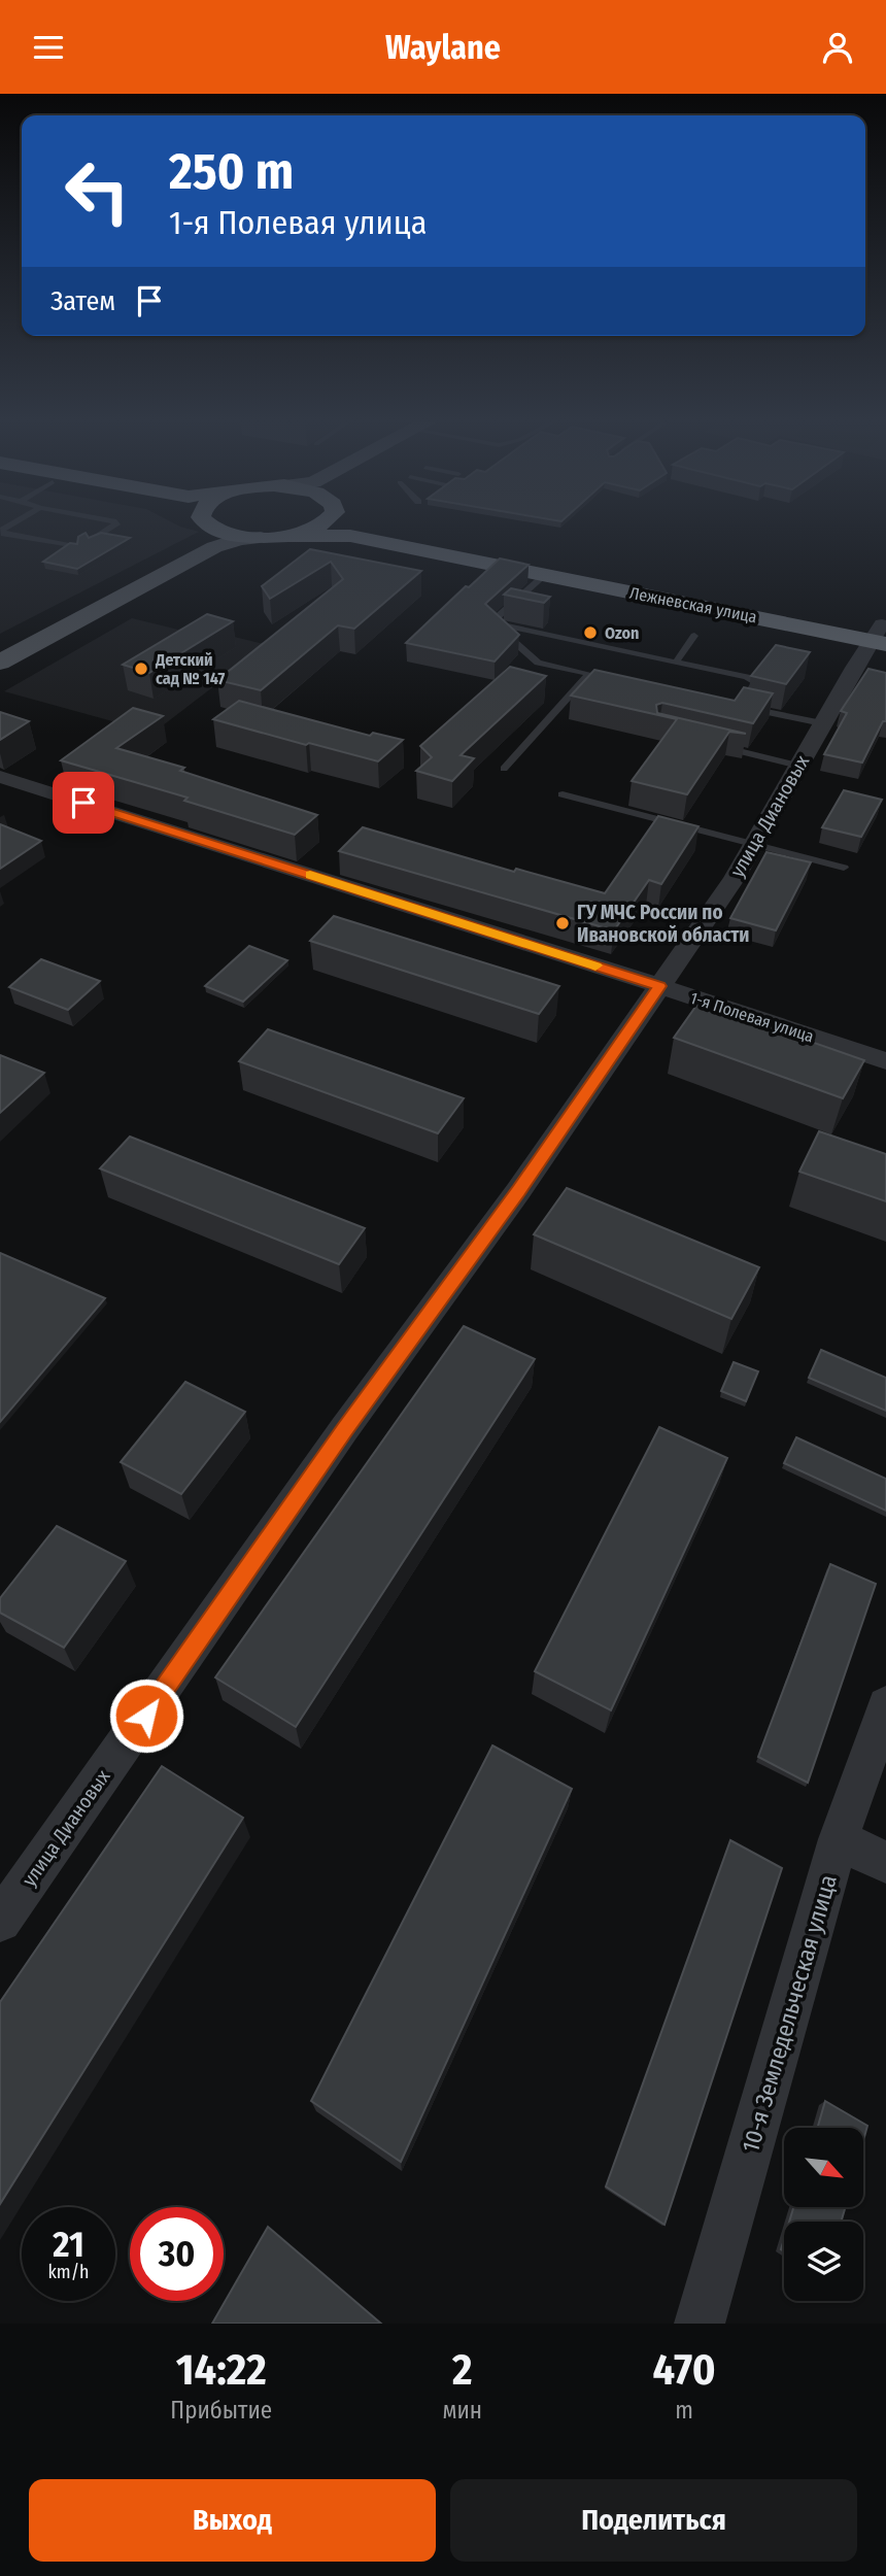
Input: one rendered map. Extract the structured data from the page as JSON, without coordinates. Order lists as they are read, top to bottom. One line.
{"streets":{"highway":["Лежневская улица"],"street":["улица Диановых","1-я Полевая улица","10-я Земледельческая улица"]},"crossings":[["Лежневская улица","улица Диановых"],["улица Диановых","1-я Полевая улица"]],"places":["Ozon","Детский сад № 147","ГУ МЧС России по Ивановской области"],"north":"bottom right","page":{"header":"Waylane","turn":["250 m","1-я Полевая улица"],"then":"Затем","speed":"21 km/h","limit":"30","eta":["14:22","Прибытие","2","мин","470","m"],"buttons":["Выход","Поделиться"]}}
